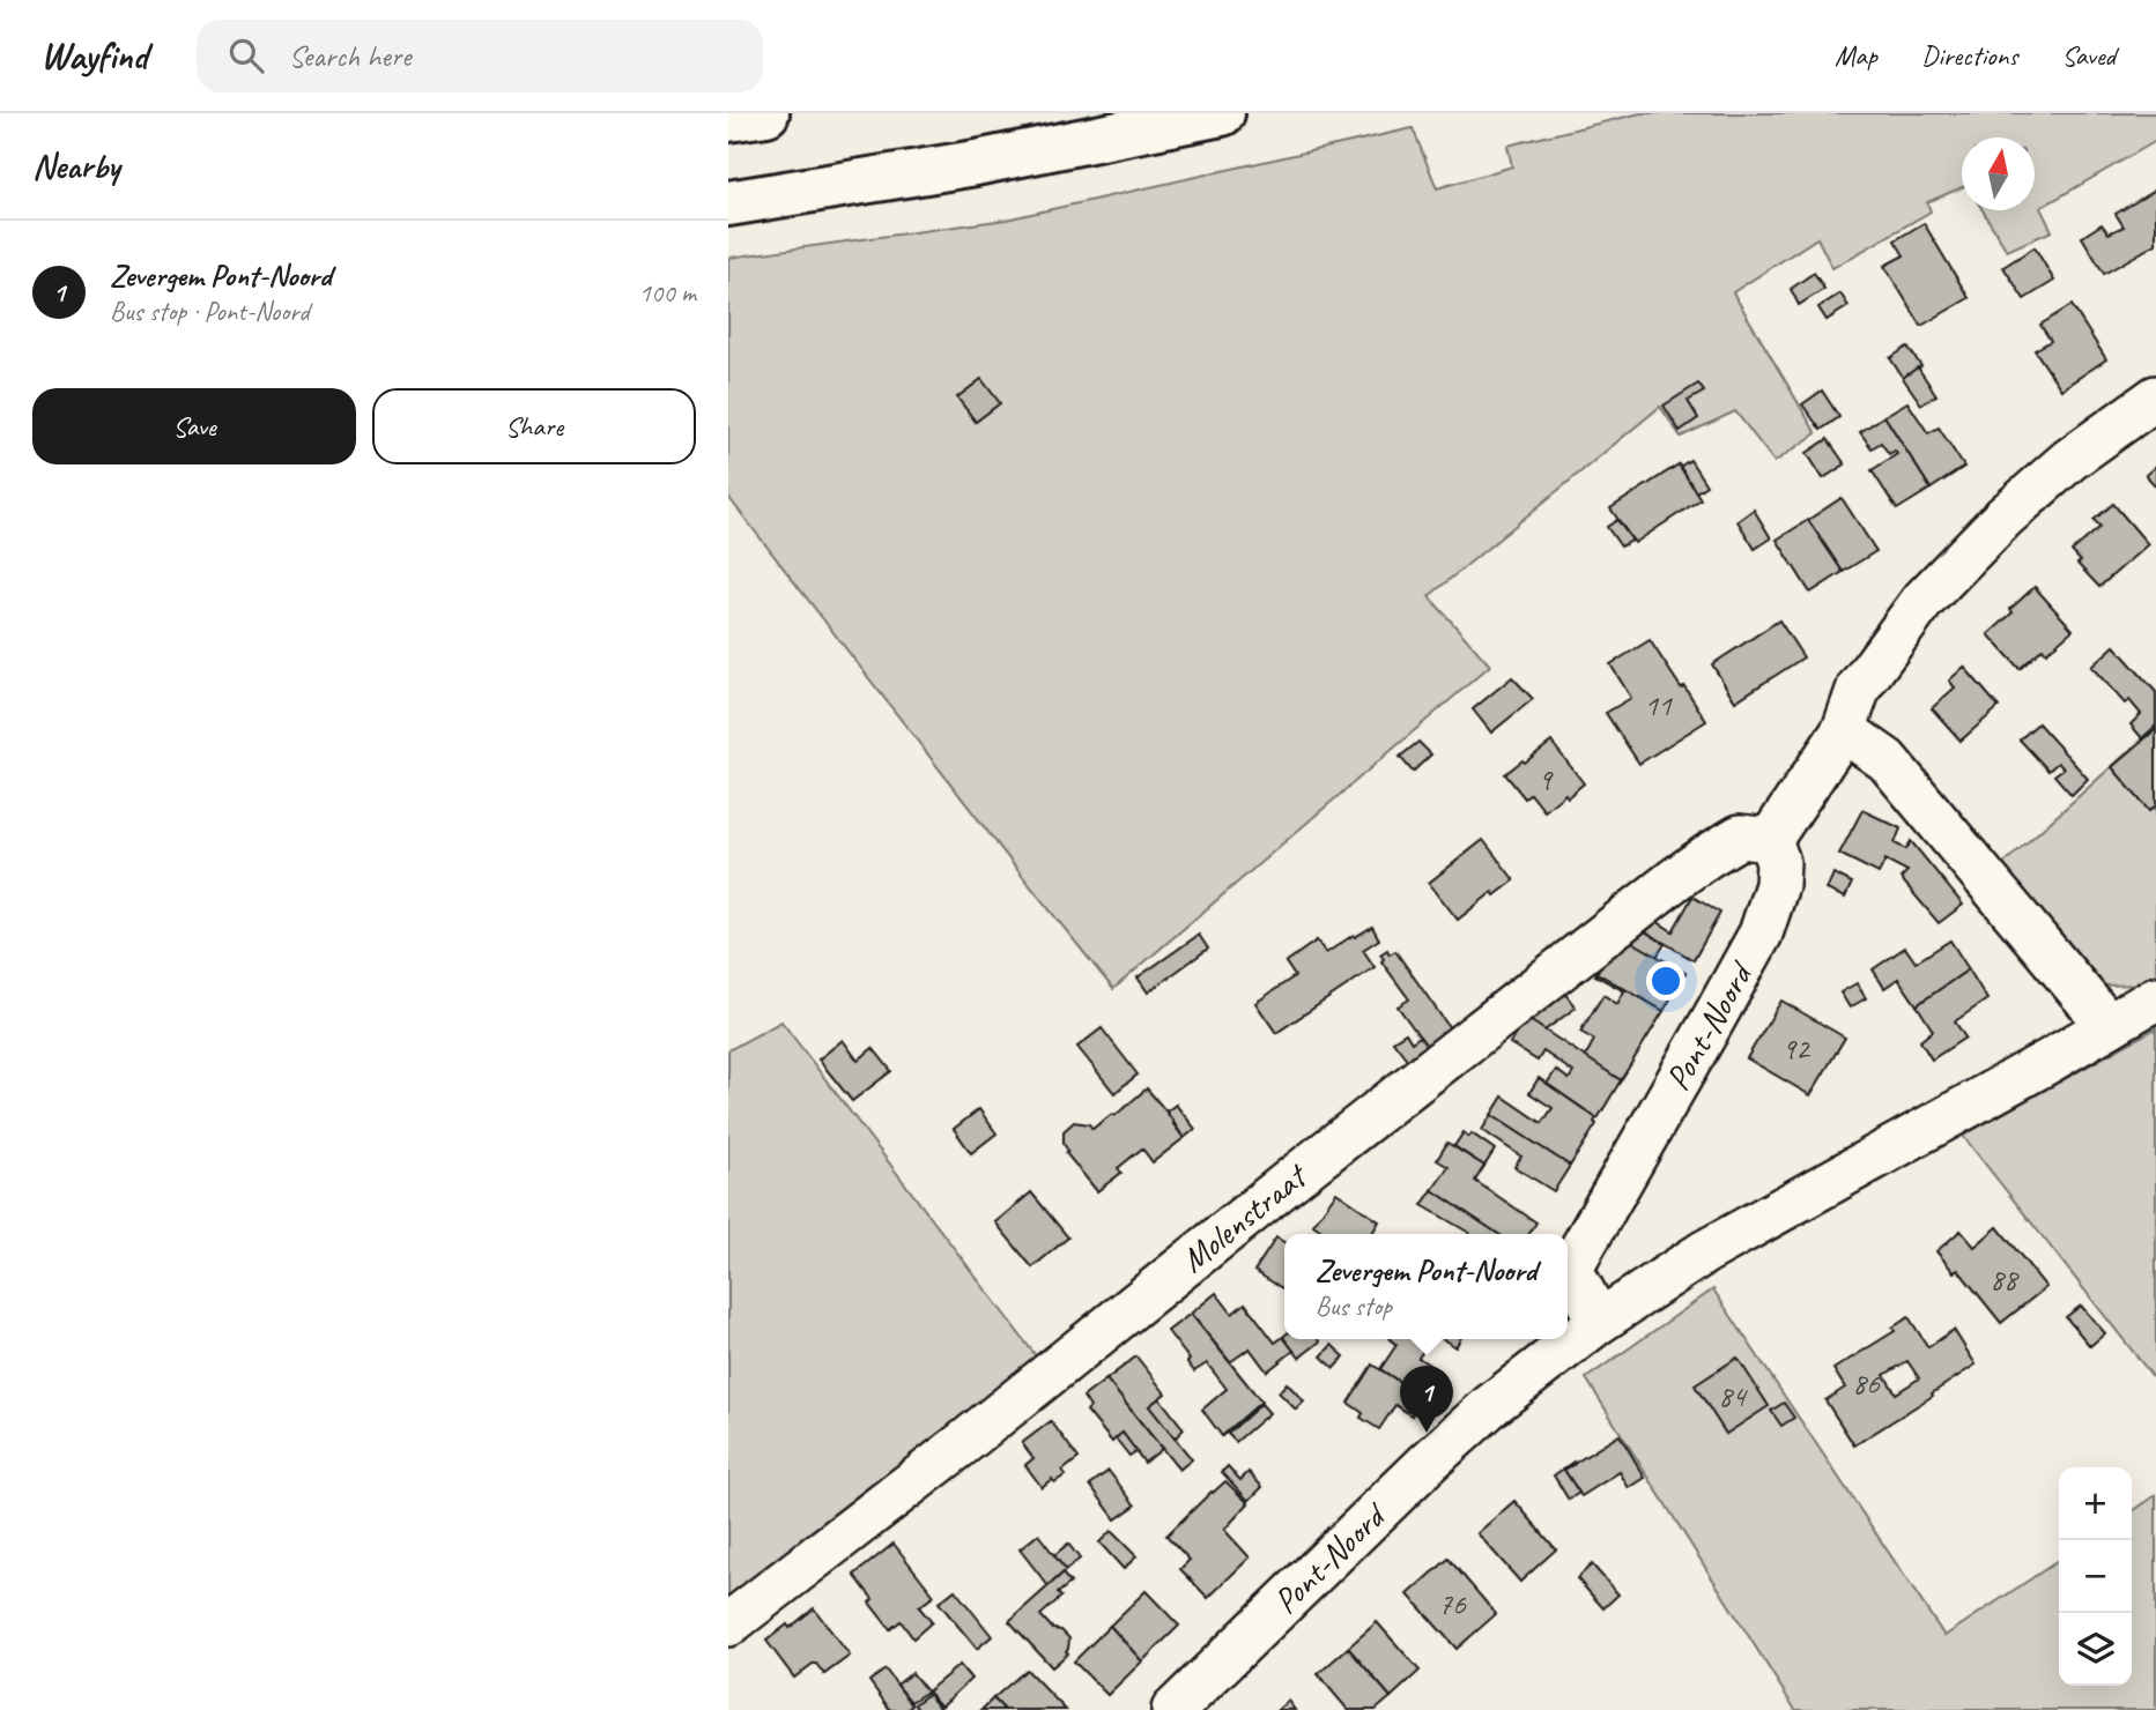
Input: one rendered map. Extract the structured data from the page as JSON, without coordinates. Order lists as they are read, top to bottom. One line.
{"streets":{"street":["Pont-Noord","Molenstraat"]},"crossings":[["Pont-Noord","Molenstraat"]],"house_numbers":["11","9","92","88","86","84","76"],"north":"top","page":{"header":"Wayfind","search":"Search here","nav":["Map","Directions","Saved"],"heading":"Nearby","list":[{"mark":"1","name":"Zevergem Pont-Noord","note":"Bus stop · Pont-Noord","value":"100 m"}],"buttons":["Save","Share"],"popup":["Zevergem Pont-Noord","Bus stop"],"pins":"1","map_buttons":["+","−"]}}
